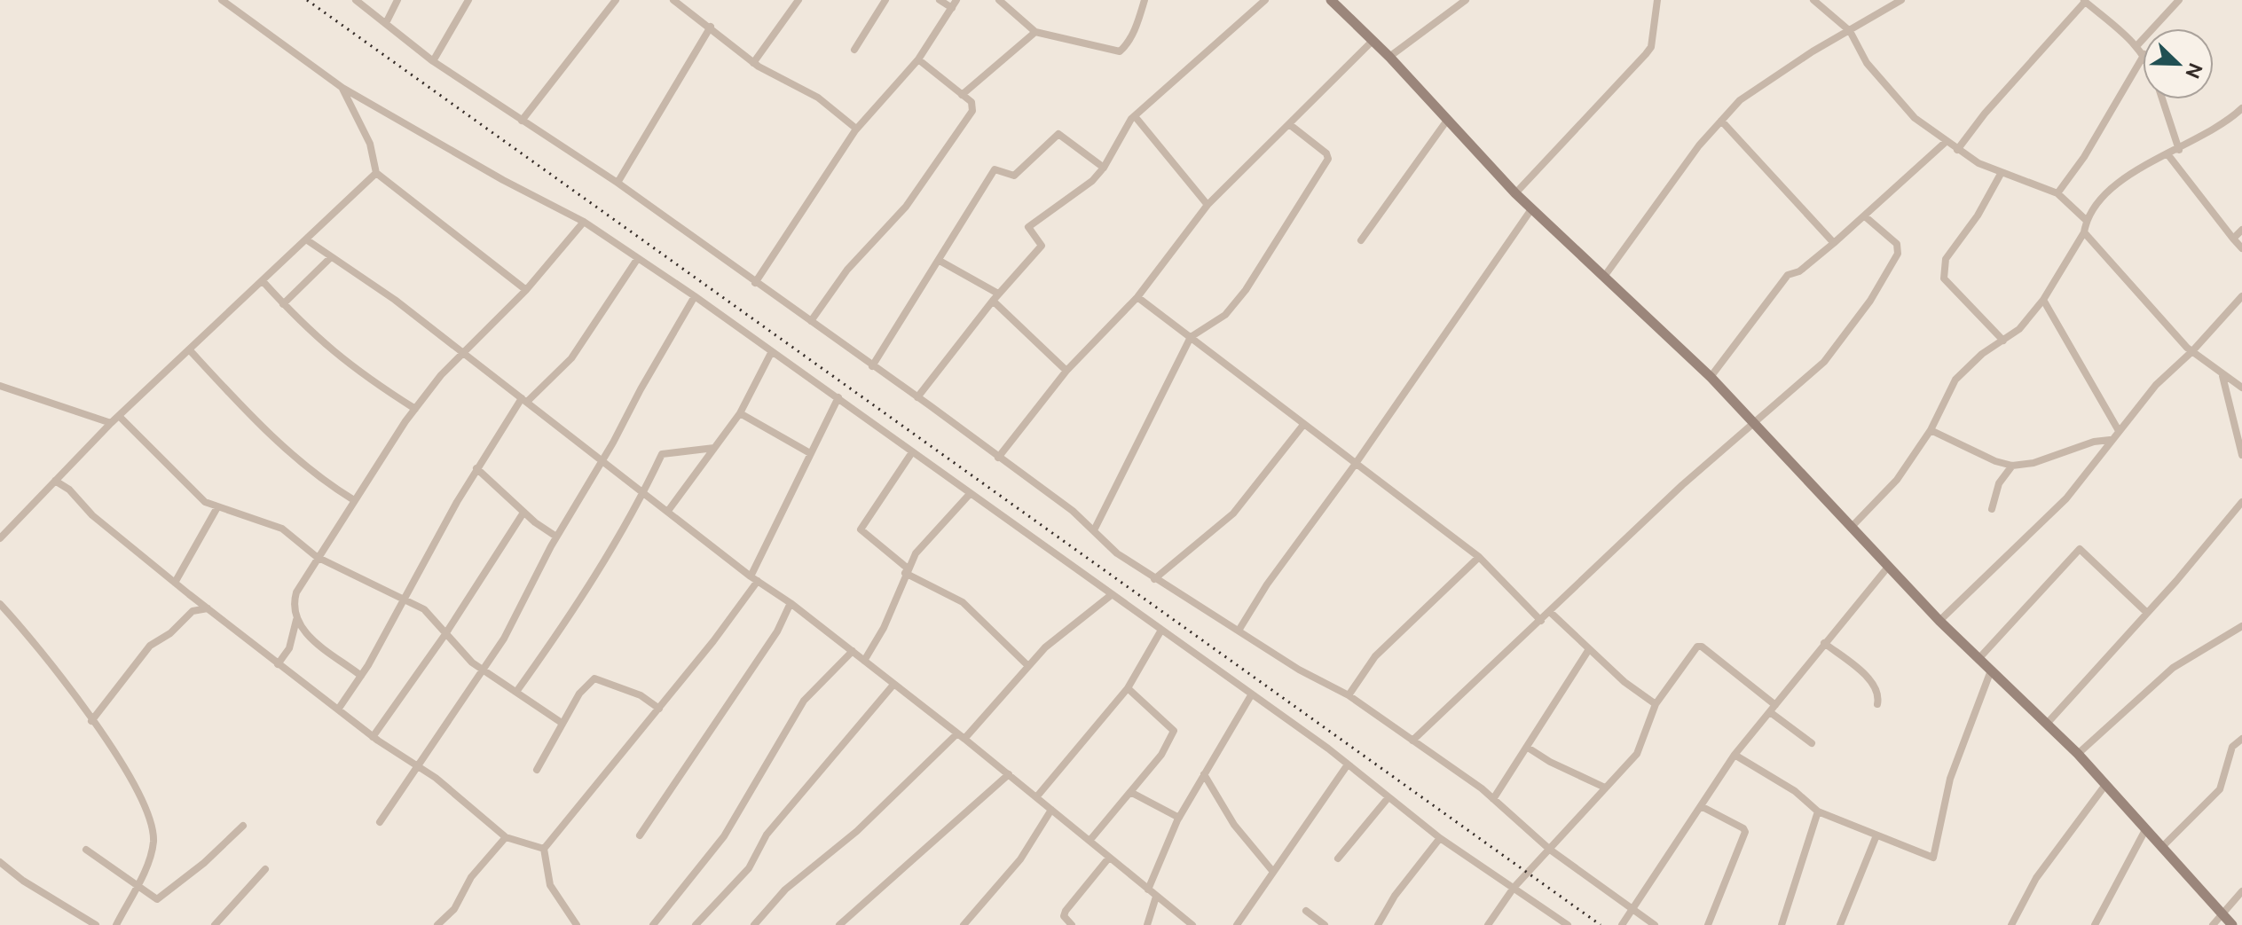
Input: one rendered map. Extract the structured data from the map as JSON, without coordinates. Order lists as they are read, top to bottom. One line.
{"north":"bottom right"}
